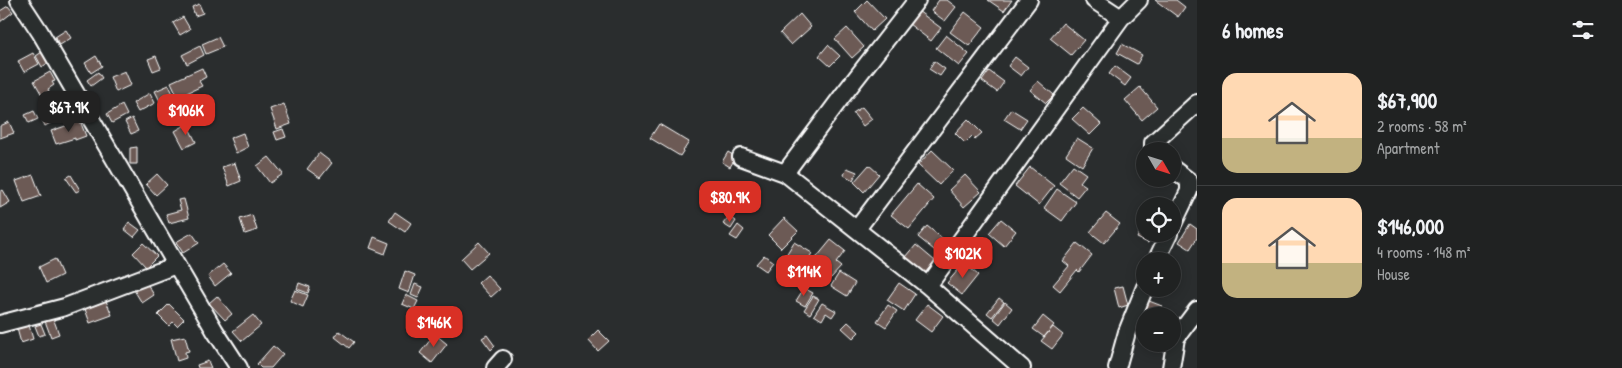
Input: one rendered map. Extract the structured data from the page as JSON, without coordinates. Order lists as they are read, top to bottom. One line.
{"north":"bottom right","page":{"heading":"6 homes","list":[{"name":"$67,900","note":"2 rooms · 58 m² · Apartment"},{"name":"$146,000","note":"4 rooms · 148 m² · House"}],"price":["$67.9K","$106K","$80.9K","$102K","$114K","$146K"],"map_buttons":["+","−"]}}
